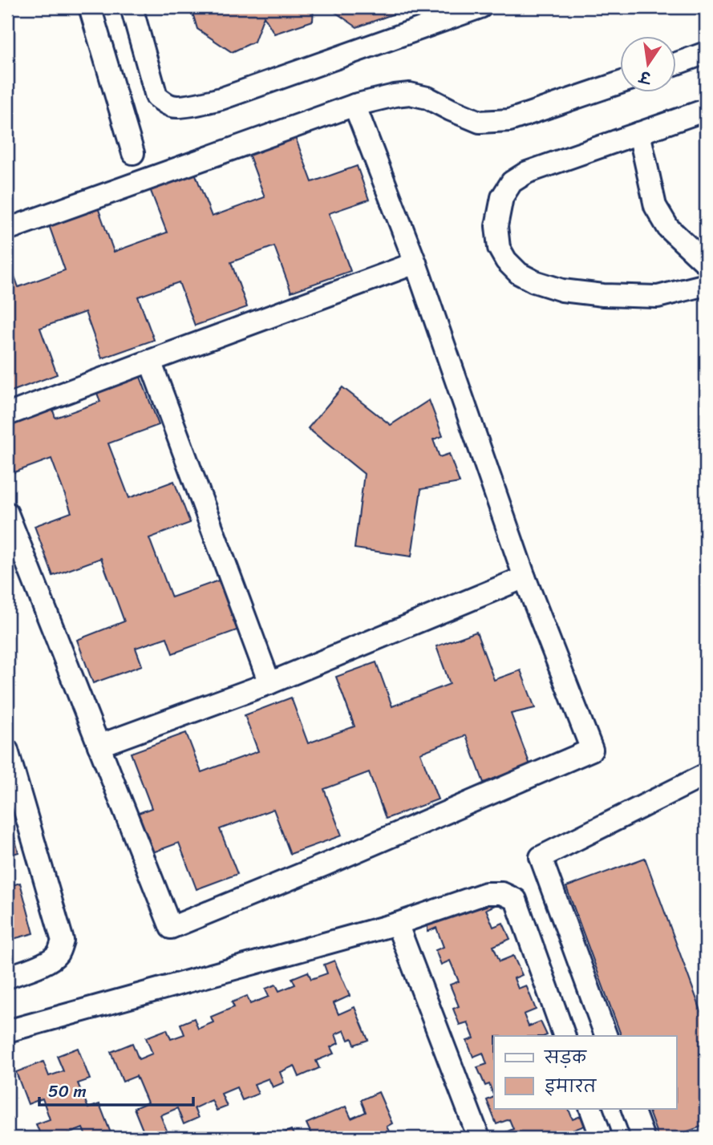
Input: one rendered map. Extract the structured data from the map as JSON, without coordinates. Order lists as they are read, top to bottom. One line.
{"legend":["सड़क","इमारत"],"scale_bar":"50 m","north":"bottom"}
